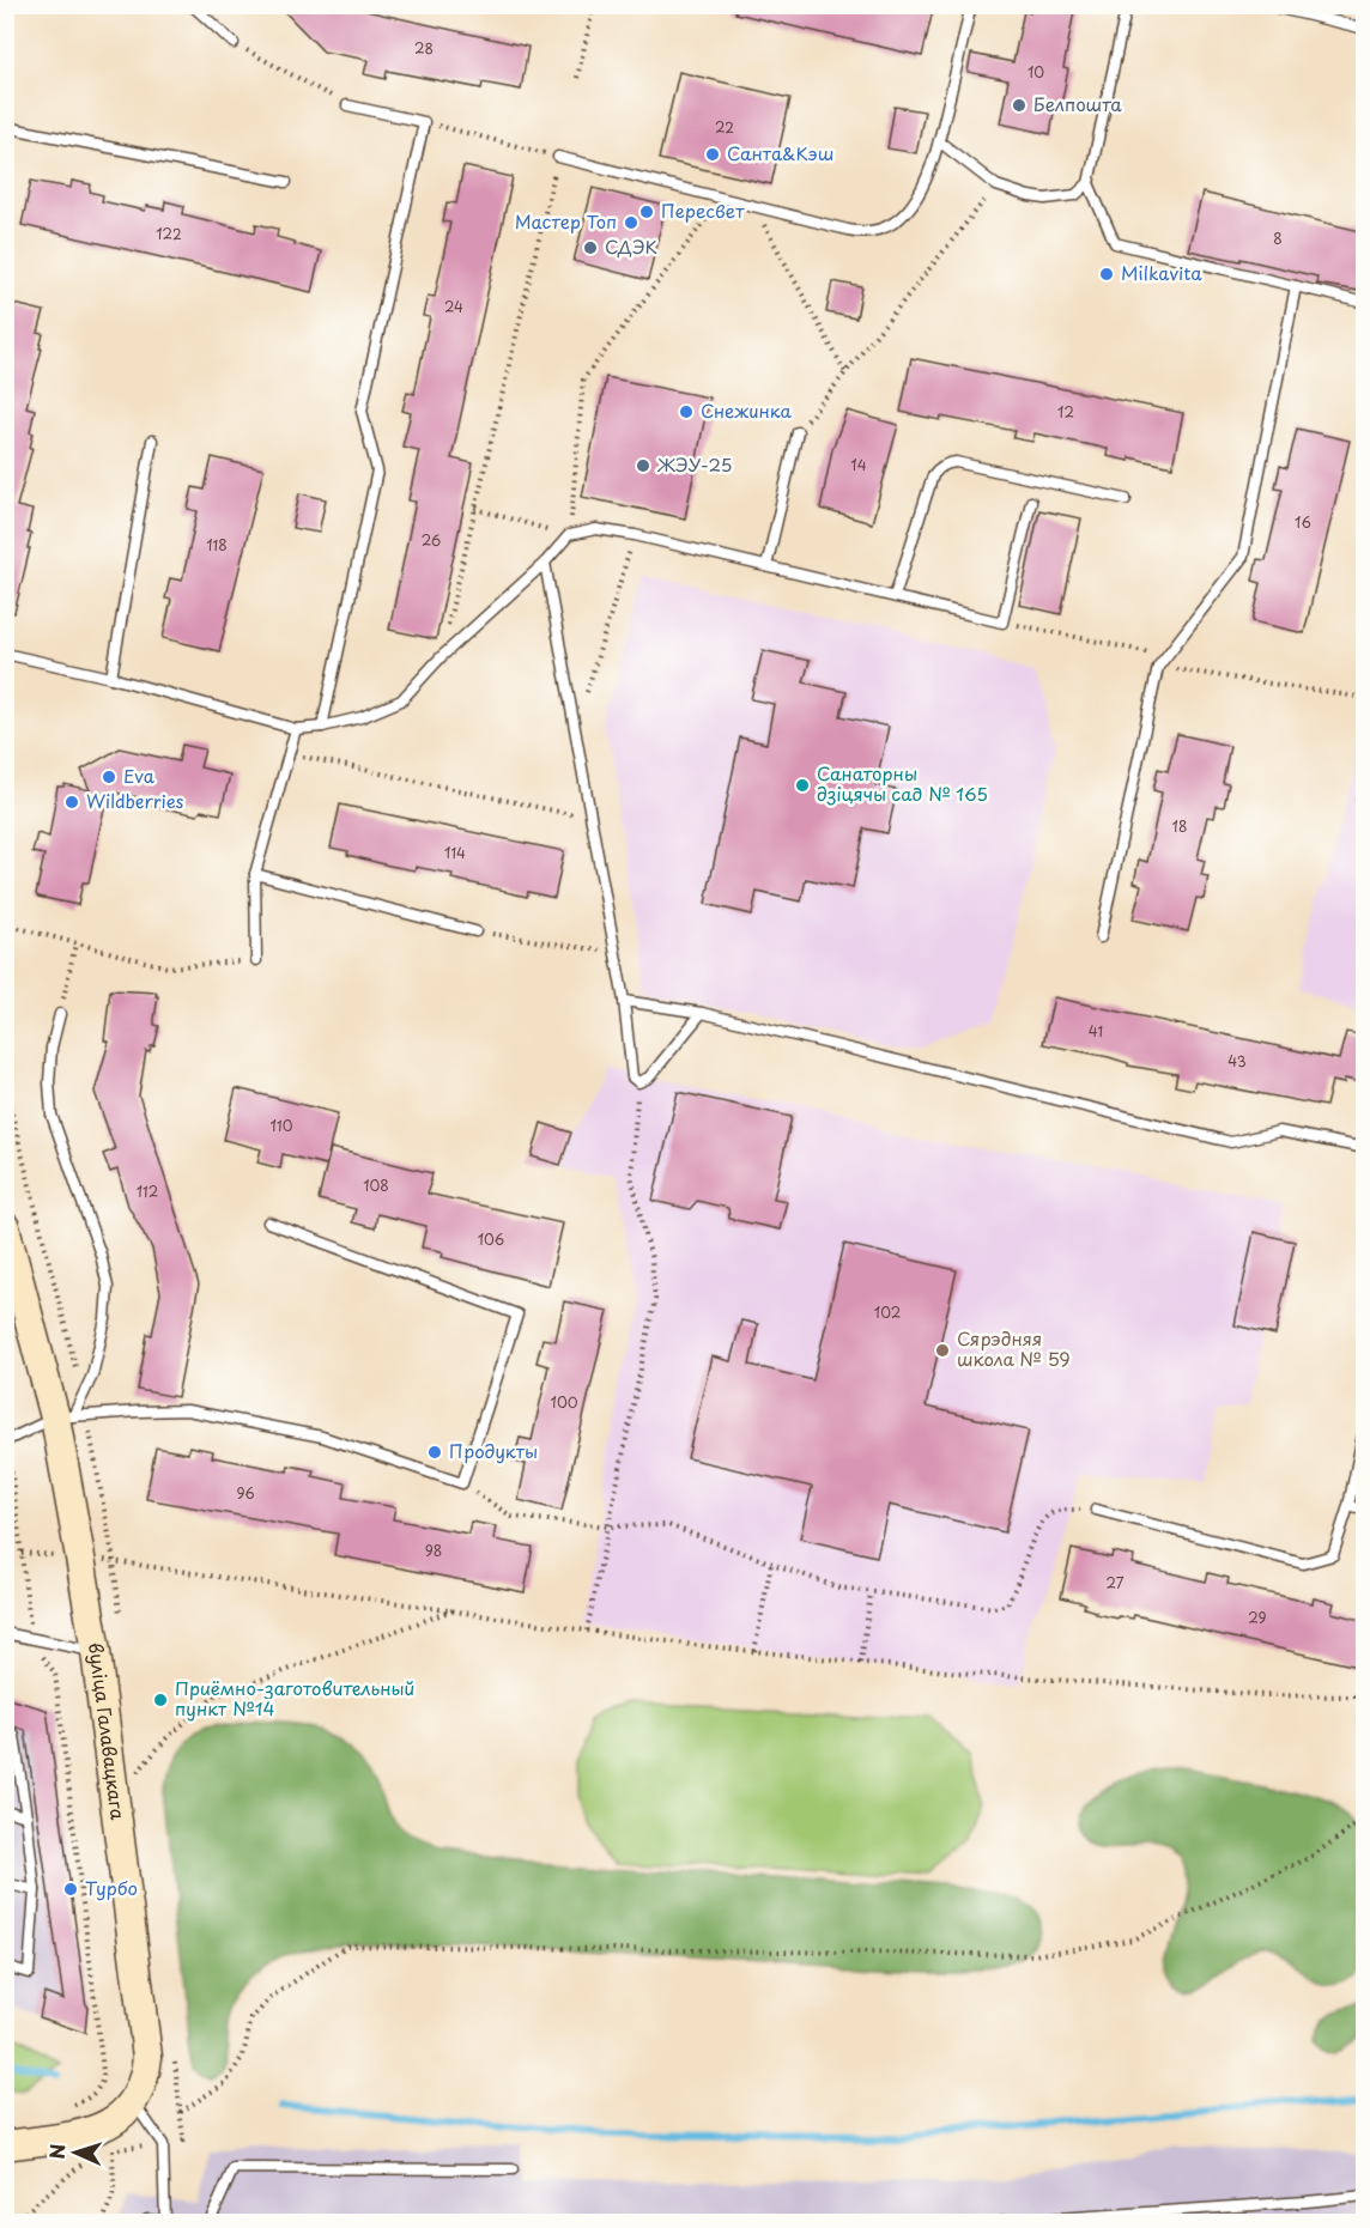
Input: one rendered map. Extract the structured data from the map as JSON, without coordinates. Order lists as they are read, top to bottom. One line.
{"streets":{"street":["вуліца Галавацкага"]},"places":["Белпошта","Санта&Кэш","Пересвет","Мастер Топ","СДЭК","Milkavita","Снежинка","ЖЭУ-25","Eva","Санаторны дзіцячы сад № 165","Wildberries","Сярэдняя школа № 59","Продукты","Приёмно-заготовительный пункт №14","Турбо"],"house_numbers":["28","10","22","122","8","24","12","14","16","26","118","18","114","41","43","110","108","112","106","102","100","96","98","27","29"],"north":"left"}
